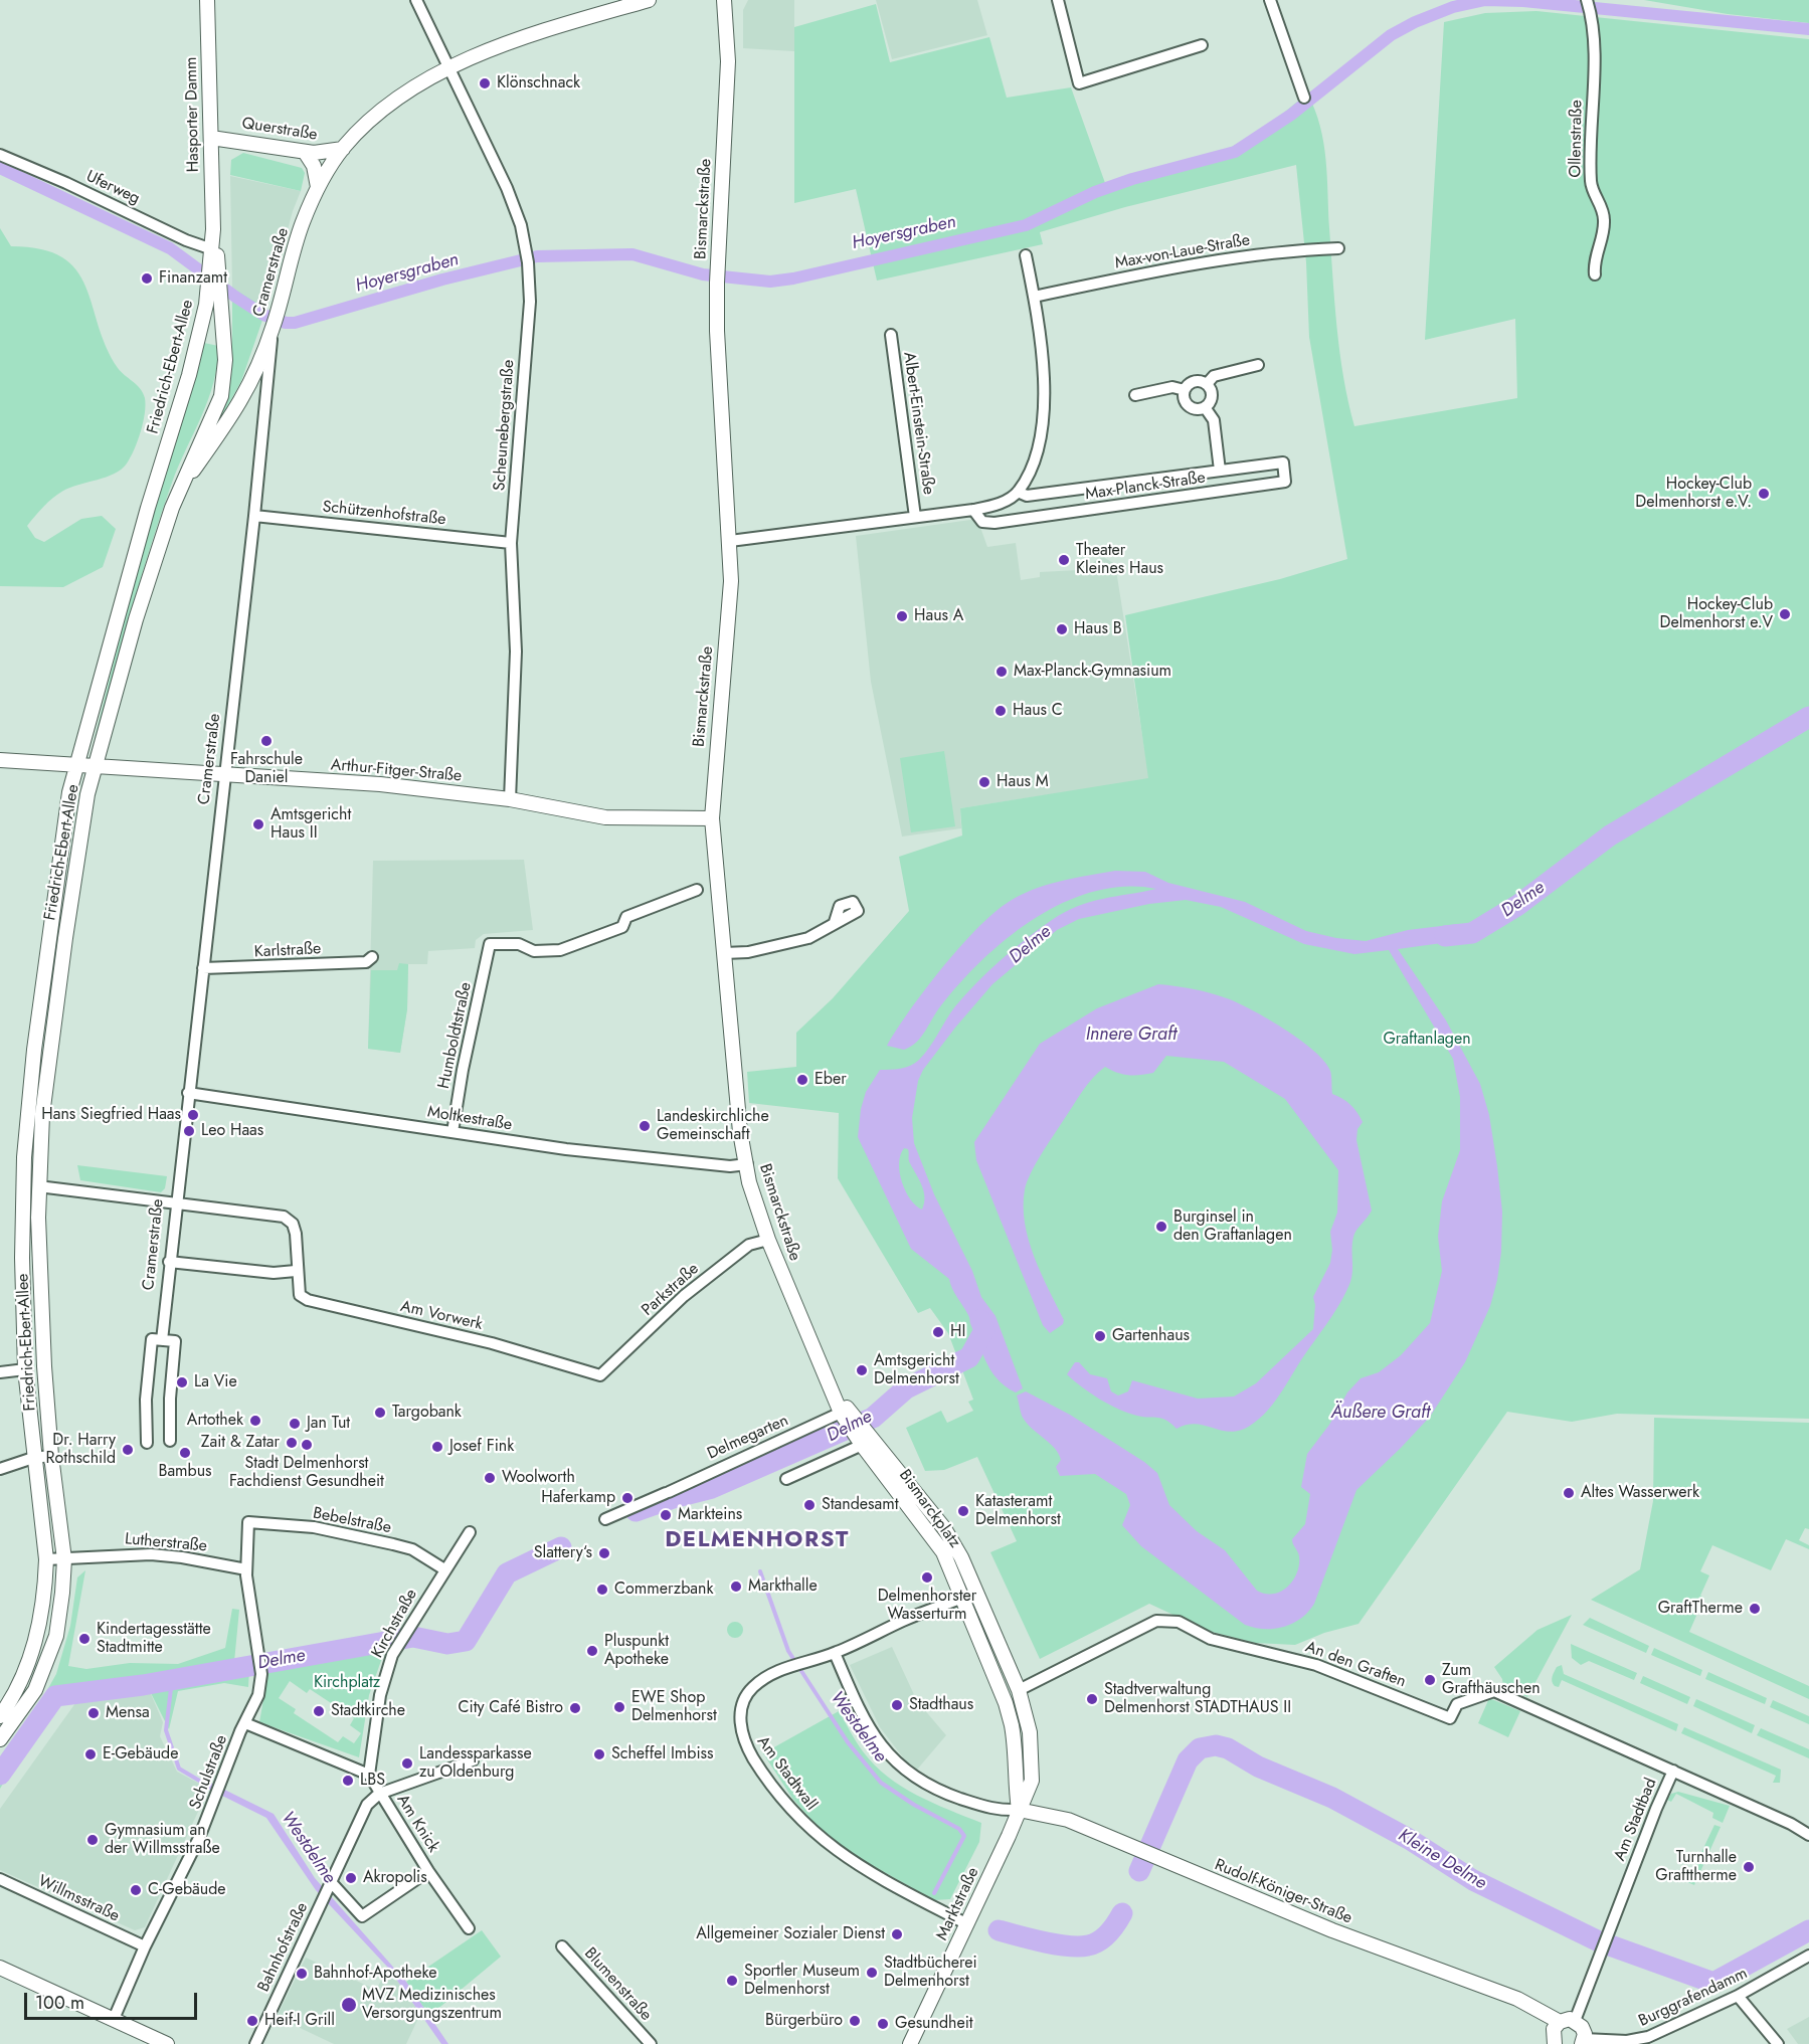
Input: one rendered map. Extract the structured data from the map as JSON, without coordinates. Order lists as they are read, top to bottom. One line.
{"streets":{"main road":["Hasporter Damm","Querstraße","Bismarckstraße","Cramerstraße","Friedrich-Ebert-Allee","Arthur-Fitger-Straße","Bismarckplatz","Rudolf-Königer-Straße","Marktstraße"],"street":["Ollenstraße","Uferweg","Max-von-Laue-Straße","Albert-Einstein-Straße","Scheunebergstraße","Max-Planck-Straße","Schützenhofstraße","Karlstraße","Humboldtstraße","Moltkestraße","Parkstraße","Am Vorwerk","Delmegarten","Bebelstraße","Lutherstraße","Kirchstraße","An den Graften","Schulstraße","Am Stadtwall","Am Stadtbad","Am Knick","Willmsstraße","Bahnhofstraße","Blumenstraße","Burggrafendamm"]},"crossings":[["Hasporter Damm","Querstraße"],["Hasporter Damm","Friedrich-Ebert-Allee"],["Querstraße","Cramerstraße"],["Uferweg","Friedrich-Ebert-Allee"],["Bismarckstraße","Arthur-Fitger-Straße"],["Bismarckstraße","Moltkestraße"],["Bismarckstraße","Parkstraße"],["Bismarckstraße","Delmegarten"],["Bismarckstraße","Bismarckplatz"],["Cramerstraße","Scheunebergstraße"],["Cramerstraße","Schützenhofstraße"],["Cramerstraße","Arthur-Fitger-Straße"],["Cramerstraße","Karlstraße"],["Cramerstraße","Moltkestraße"],["Cramerstraße","Am Vorwerk"],["Friedrich-Ebert-Allee","Arthur-Fitger-Straße"],["Friedrich-Ebert-Allee","Am Vorwerk"],["Friedrich-Ebert-Allee","Lutherstraße"],["Scheunebergstraße","Schützenhofstraße"],["Scheunebergstraße","Arthur-Fitger-Straße"],["Humboldtstraße","Moltkestraße"],["Parkstraße","Am Vorwerk"],["Bismarckplatz","An den Graften"],["Bismarckplatz","Am Stadtwall"],["Bismarckplatz","Rudolf-Königer-Straße"],["Bismarckplatz","Marktstraße"],["Bebelstraße","Kirchstraße"],["Bebelstraße","Schulstraße"],["Lutherstraße","Schulstraße"],["An den Graften","Am Stadtbad"],["An den Graften","Marktstraße"],["Schulstraße","Willmsstraße"],["Am Stadtwall","Marktstraße"],["Am Knick","Bahnhofstraße"],["Rudolf-Königer-Straße","Marktstraße"]],"districts":["DELMENHORST"],"water":["Hoyersgraben","Delme","Innere Graft","Äußere Graft","Westdelme","Kleine Delme"],"parks":["Graftanlagen","Kirchplatz"],"places":["Klönschnack","Finanzamt","Hockey-Club Delmenhorst e.V.","Theater Kleines Haus","Hockey-Club Delmenhorst e.V","Haus A","Haus B","Max-Planck-Gymnasium","Haus C","Fahrschule Daniel","Haus M","Amtsgericht Haus II","Eber","Hans Siegfried Haas","Landeskirchliche Gemeinschaft","Leo Haas","Burginsel in den Graftanlagen","HI","Gartenhaus","Amtsgericht Delmenhorst","La Vie","Targobank","Artothek","Jan Tut","Zait & Zatar","Stadt Delmenhorst Fachdienst Gesundheit","Josef Fink","Dr. Harry Rothschild","Bambus","Woolworth","Altes Wasserwerk","Haferkamp","Standesamt","Katasteramt Delmenhorst","Markteins","Slattery‘s","Delmenhorster Wasserturm","Markthalle","Commerzbank","GraftTherme","Kindertagesstätte Stadtmitte","Pluspunkt Apotheke","Zum Grafthäuschen","Stadtverwaltung Delmenhorst STADTHAUS II","Stadthaus","EWE Shop Delmenhorst","City Café Bistro","Stadtkirche","Mensa","E-Gebäude","Scheffel Imbiss","Landessparkasse zu Oldenburg","LBS","Gymnasium an der Willmsstraße","Turnhalle Grafttherme","Akropolis","C-Gebäude","Allgemeiner Sozialer Dienst","Stadtbücherei Delmenhorst","Bahnhof-Apotheke","Sportler Museum Delmenhorst","MVZ Medizinisches Versorgungszentrum","Heif-I Grill","Bürgerbüro","Gesundheit"],"scale_bar":"100 m"}
